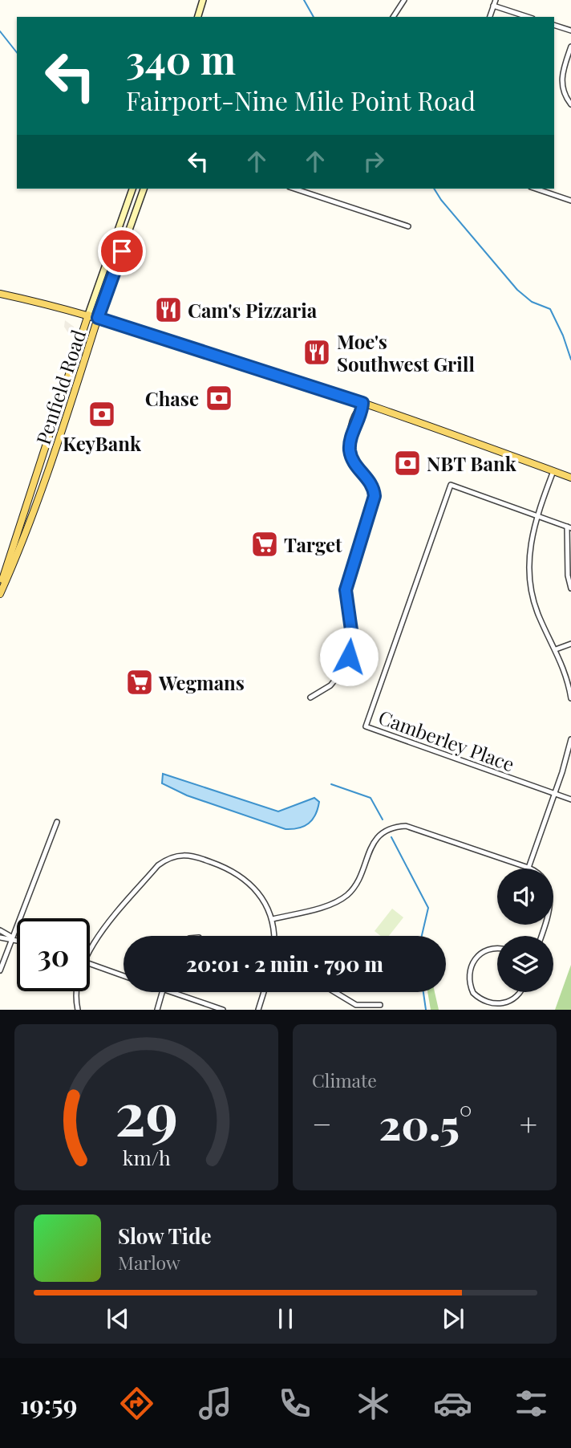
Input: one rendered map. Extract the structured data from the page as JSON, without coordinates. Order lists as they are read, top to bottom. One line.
{"streets":{"main road":["Penfield Road"],"street":["Camberley Place"]},"places":{"restaurant":["Cam's Pizzaria","Moe's Southwest Grill"],"bank":["Chase","KeyBank","NBT Bank"],"supermarket":["Target","Wegmans"]},"page":{"turn":["340 m","Fairport-Nine Mile Point Road"],"limit":"30","trip":"20:01 · 2 min · 790 m","tile":"Climate","heat":["−","20.5°","+"],"song":["Slow Tide","Marlow"],"tabs":"19:59","gauge":["29","km/h"]}}
